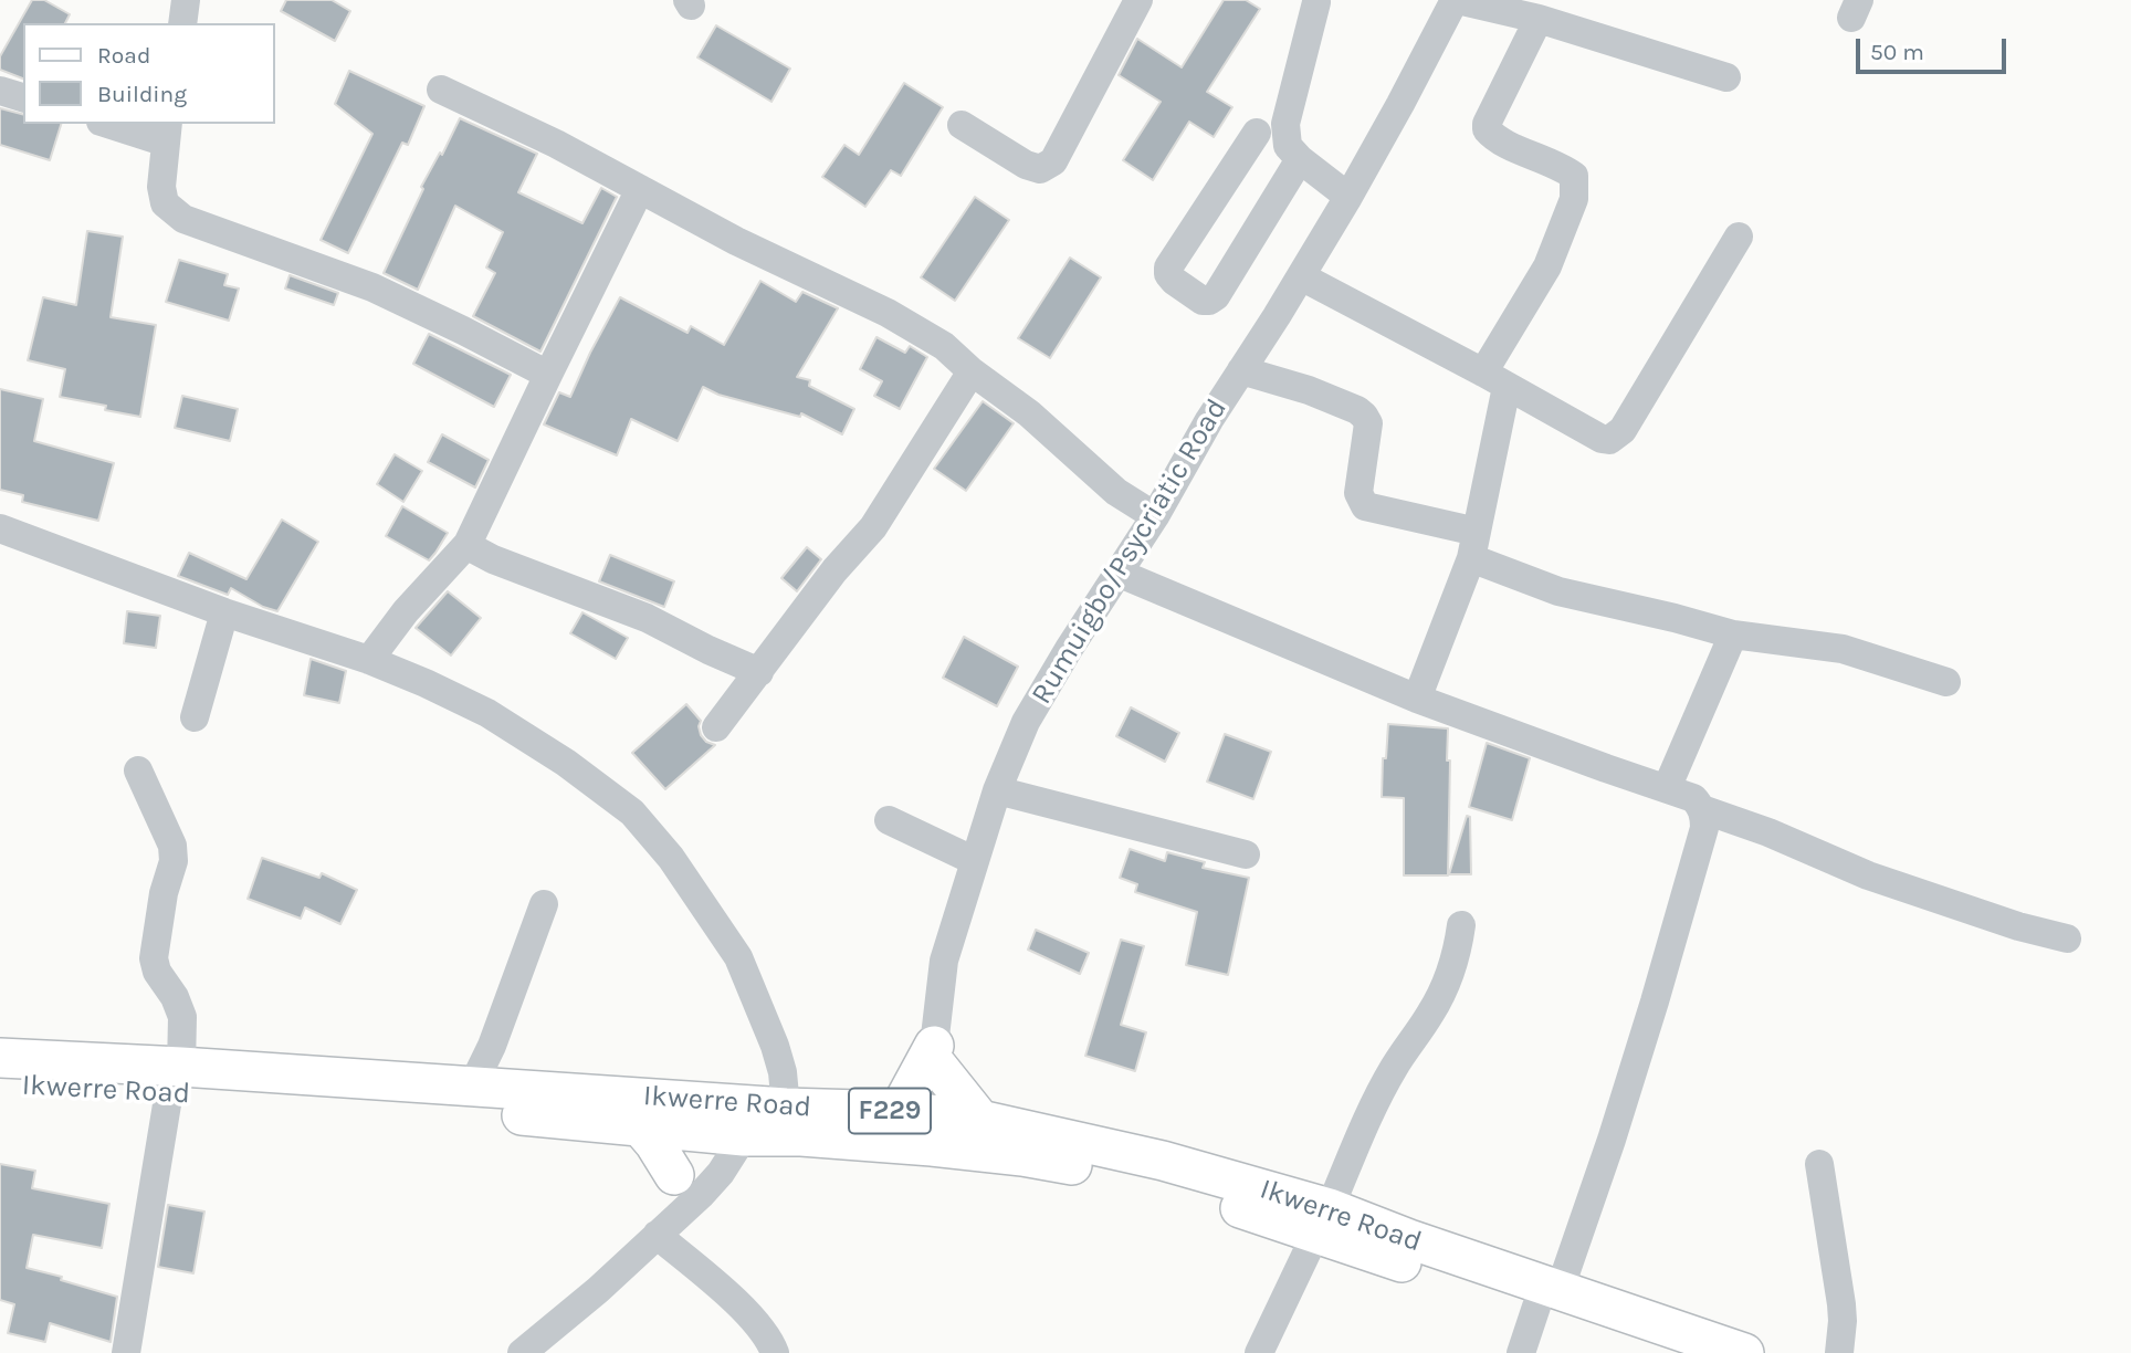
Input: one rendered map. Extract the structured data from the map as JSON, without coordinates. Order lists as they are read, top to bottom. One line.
{"streets":{"main road":["Ikwerre Road","F229"],"street":["Rumuigbo/Psycriatic Road"]},"legend":["Road","Building"],"scale_bar":"50 m"}
